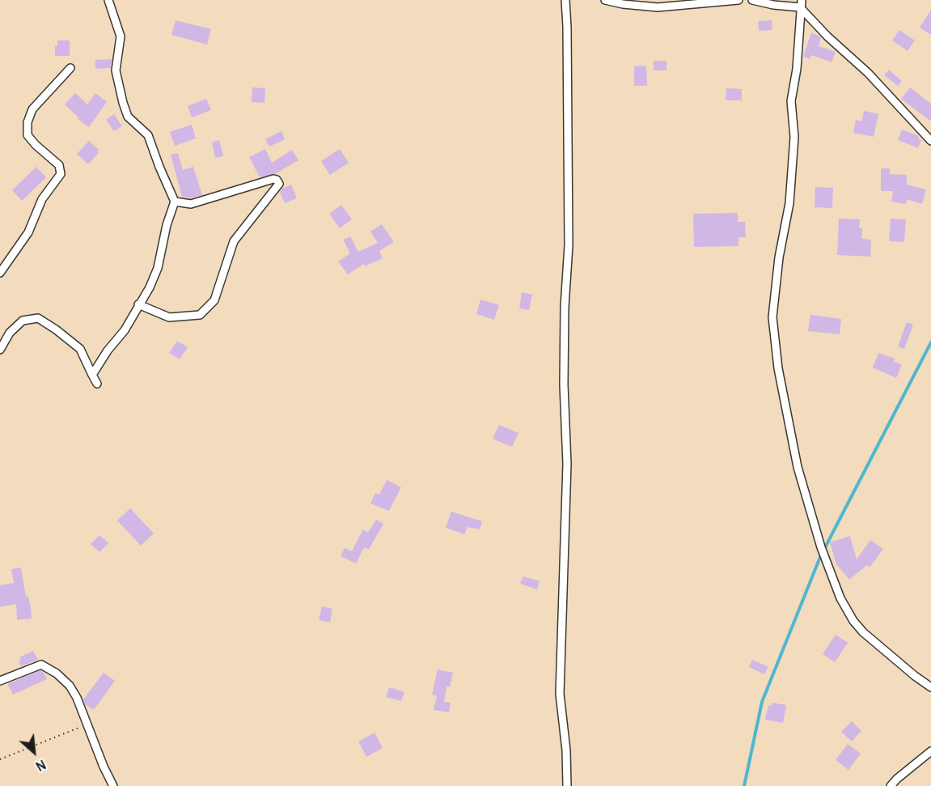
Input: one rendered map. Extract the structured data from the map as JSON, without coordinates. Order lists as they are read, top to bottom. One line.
{"north":"bottom right"}
